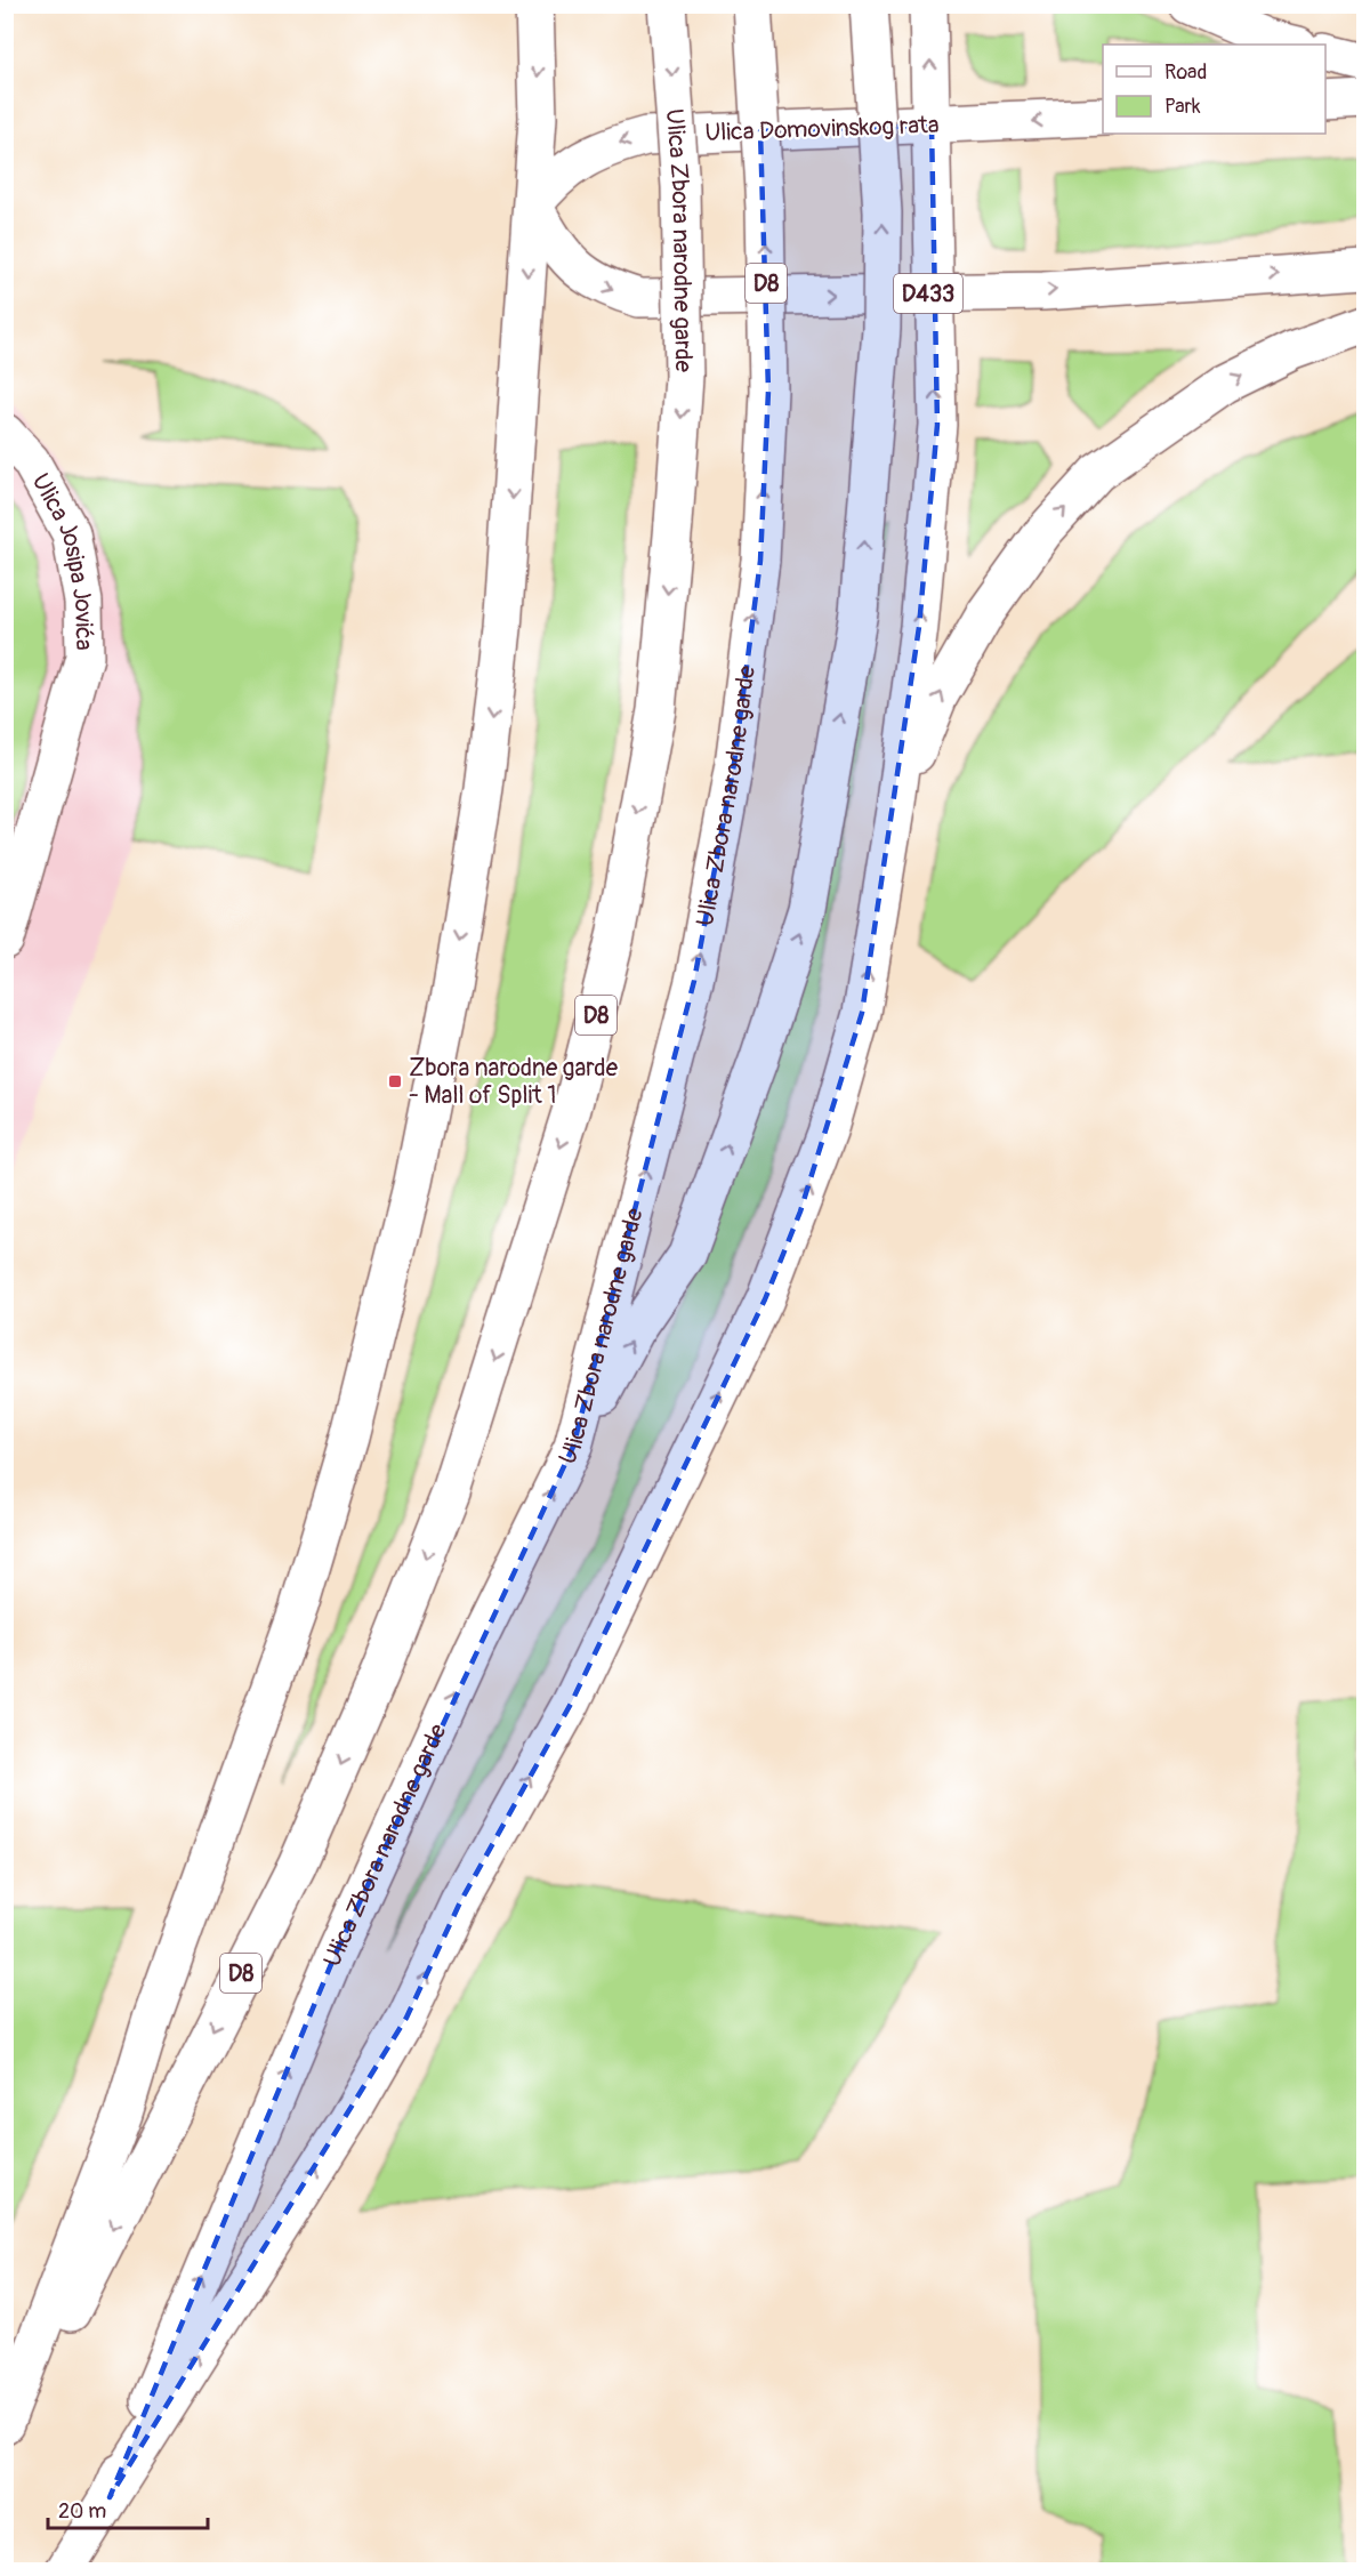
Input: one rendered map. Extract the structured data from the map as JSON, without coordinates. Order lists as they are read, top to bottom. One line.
{"streets":{"main road":["Ulica Domovinskog rata","Ulica Zbora narodne garde","D8","D433","Ulica Josipa Jovića"]},"crossings":[["Ulica Domovinskog rata","D433"]],"one_way":["Ulica Domovinskog rata"],"places":{"transit":["Zbora narodne garde - Mall of Split 1"]},"legend":["Road","Park"],"scale_bar":"20 m"}
